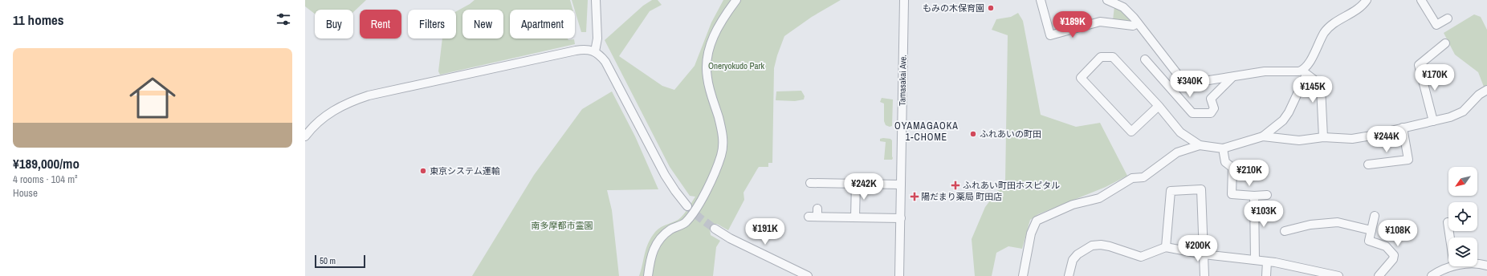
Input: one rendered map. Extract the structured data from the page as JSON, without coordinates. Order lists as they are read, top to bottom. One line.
{"streets":{"street":["Tamasakai Ave."]},"districts":["OYAMAGAOKA 1-CHOME"],"parks":["Oneryokudo Park","南多摩都市霊園"],"places":{"other":["もみの木保育園","ふれあいの町田","東京システム運輸"],"health":["ふれあい町田ホスピタル","陽だまり薬局 町田店"]},"scale_bar":"50 m","north":"bottom left","page":{"heading":"11 homes","chip":["Buy","Rent","Filters","New","Apartment"],"price":["¥189K","¥170K","¥340K","¥145K","¥244K","¥210K","¥242K","¥103K","¥191K","¥108K","¥200K"],"list":[{"name":"¥189,000/mo","note":"4 rooms · 104 m² · House"}],"scale":"50 m"}}
